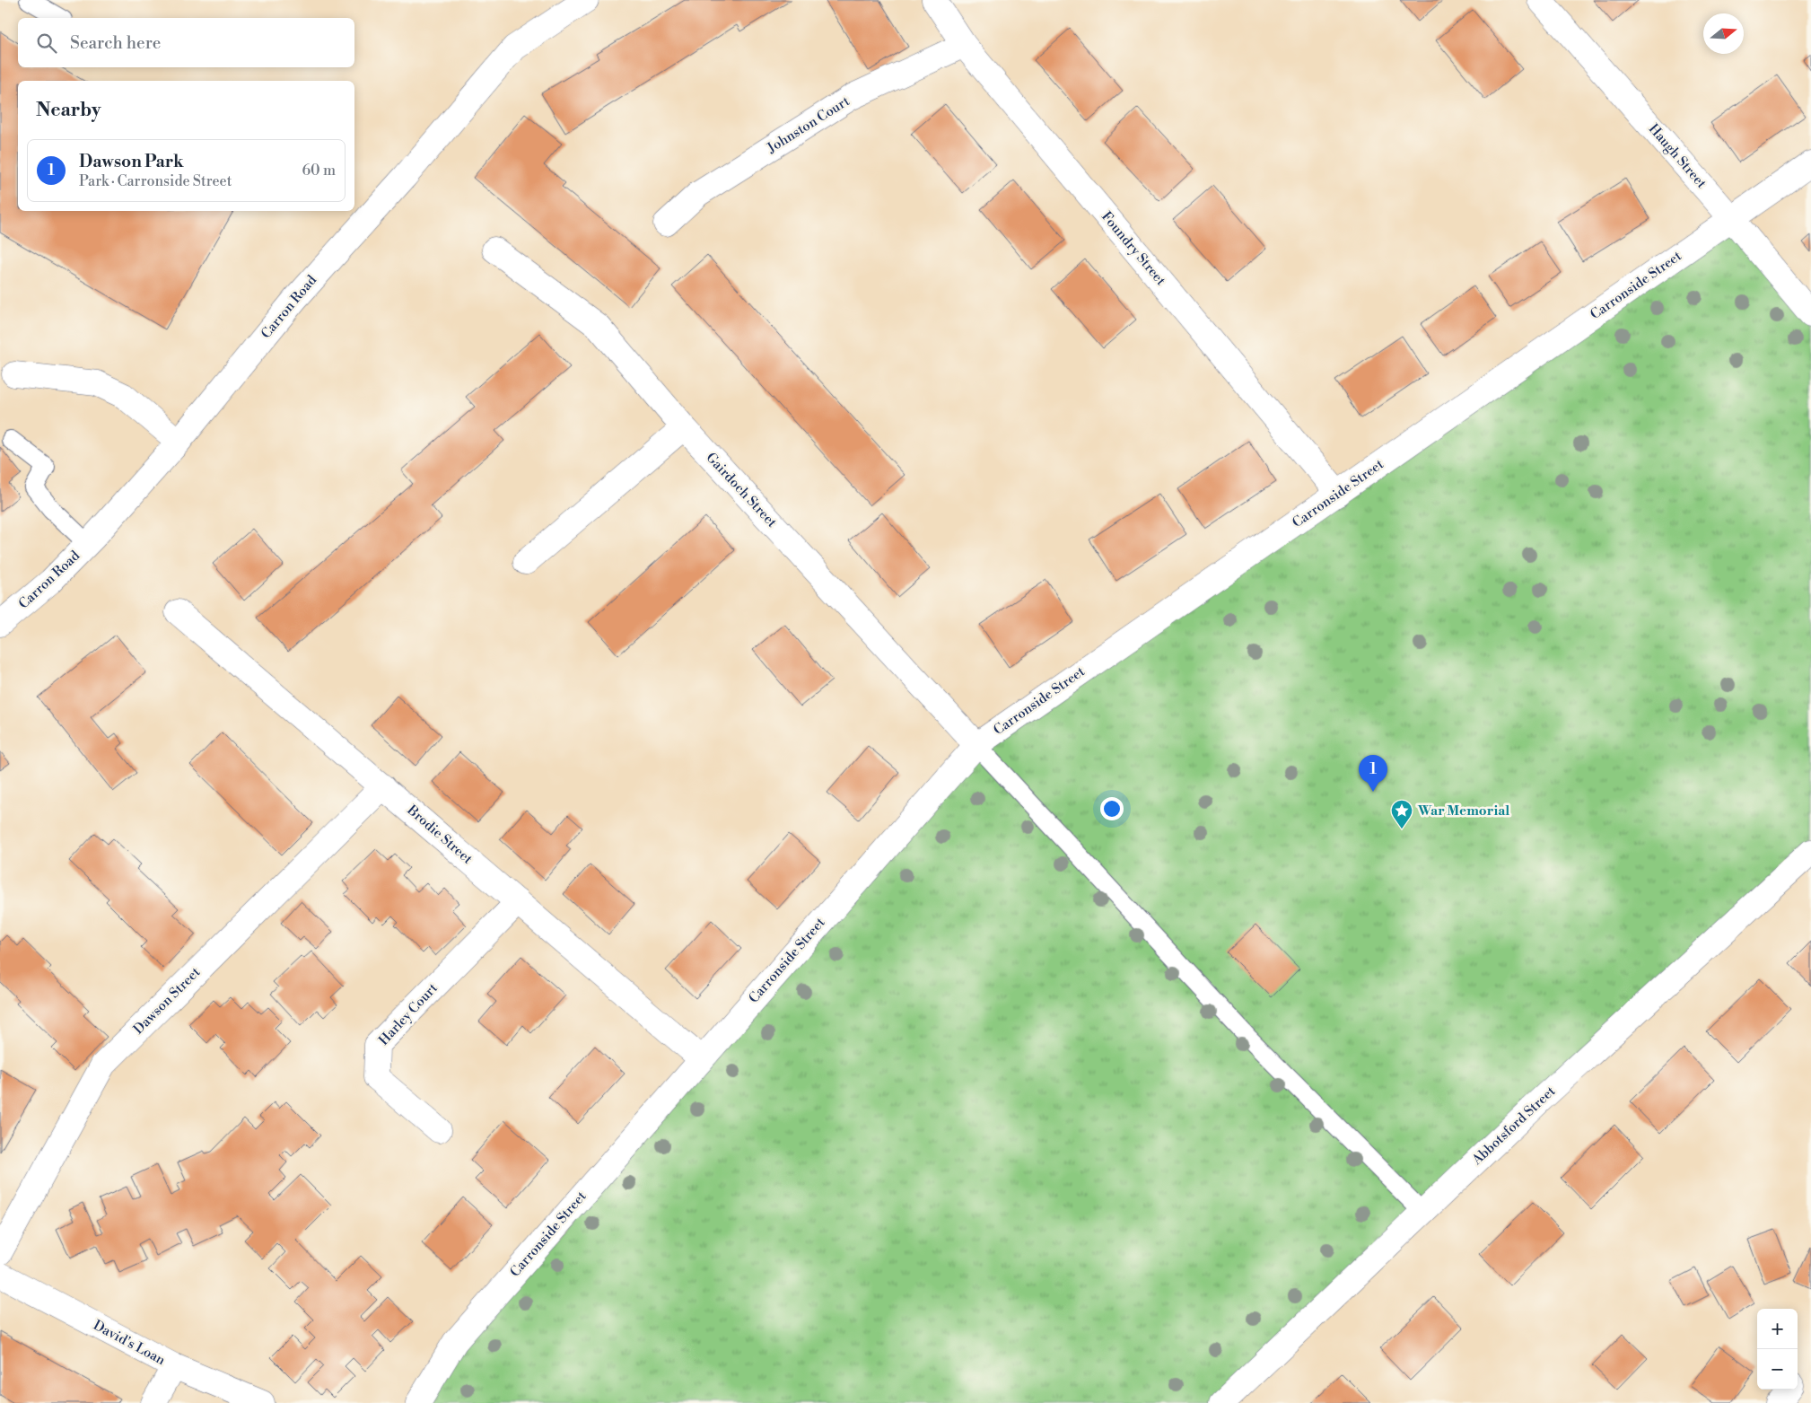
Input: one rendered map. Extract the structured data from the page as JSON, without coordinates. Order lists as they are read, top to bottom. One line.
{"streets":{"street":["Johnston Court","Haugh Street","Foundry Street","Carronside Street","Carron Road","Gairdoch Street","Brodie Street","Dawson Street","Harley Court","Abbotsford Street","David's Loan"]},"crossings":[["Johnston Court","Foundry Street"],["Haugh Street","Carronside Street"],["Foundry Street","Carronside Street"],["Carronside Street","Gairdoch Street"],["Carronside Street","Brodie Street"],["Brodie Street","Dawson Street"],["Brodie Street","Harley Court"]],"places":{"place":["War Memorial"]},"north":"right","page":{"search":"Search here","heading":"Nearby","list":[{"mark":"1","name":"Dawson Park","note":"Park · Carronside Street","value":"60 m"}],"pins":"1","map_buttons":["+","−"]}}
